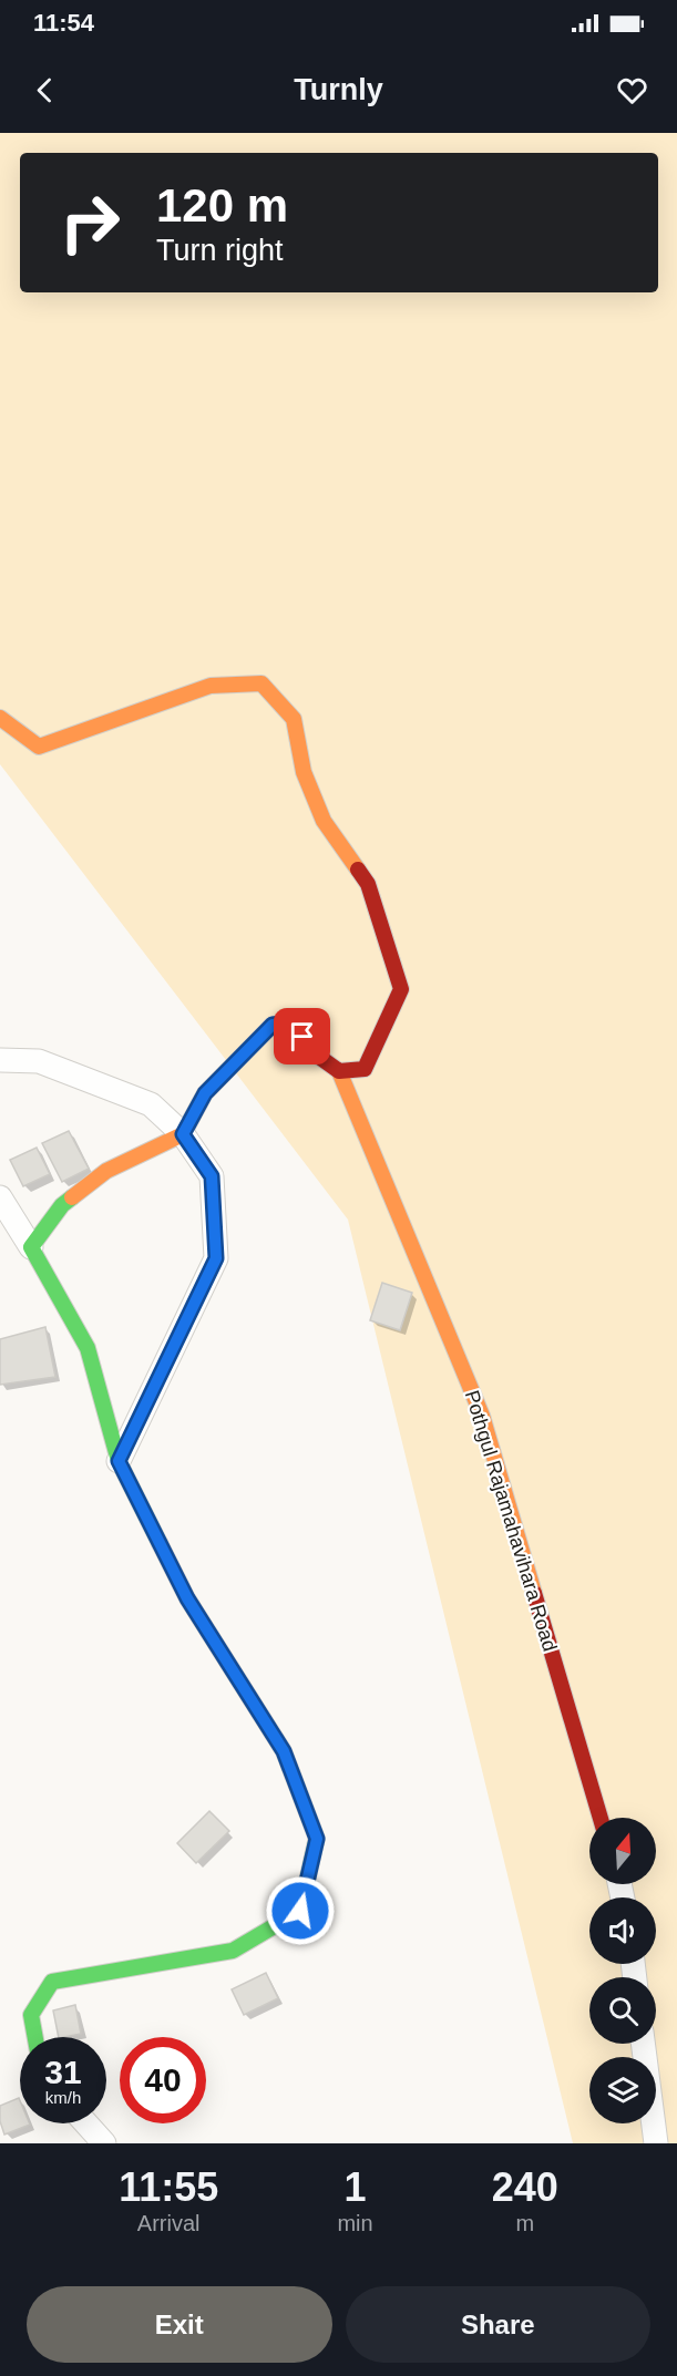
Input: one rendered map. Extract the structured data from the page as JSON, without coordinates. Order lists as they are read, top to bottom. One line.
{"streets":{"street":["Pothgul Rajamahavihara Road"]},"north":"top","page":{"status":"11:54","header":"Turnly","turn":["120 m","Turn right"],"speed":"31 km/h","limit":"40","eta":["11:55","Arrival","1","min","240","m"],"buttons":["Exit","Share"]}}
